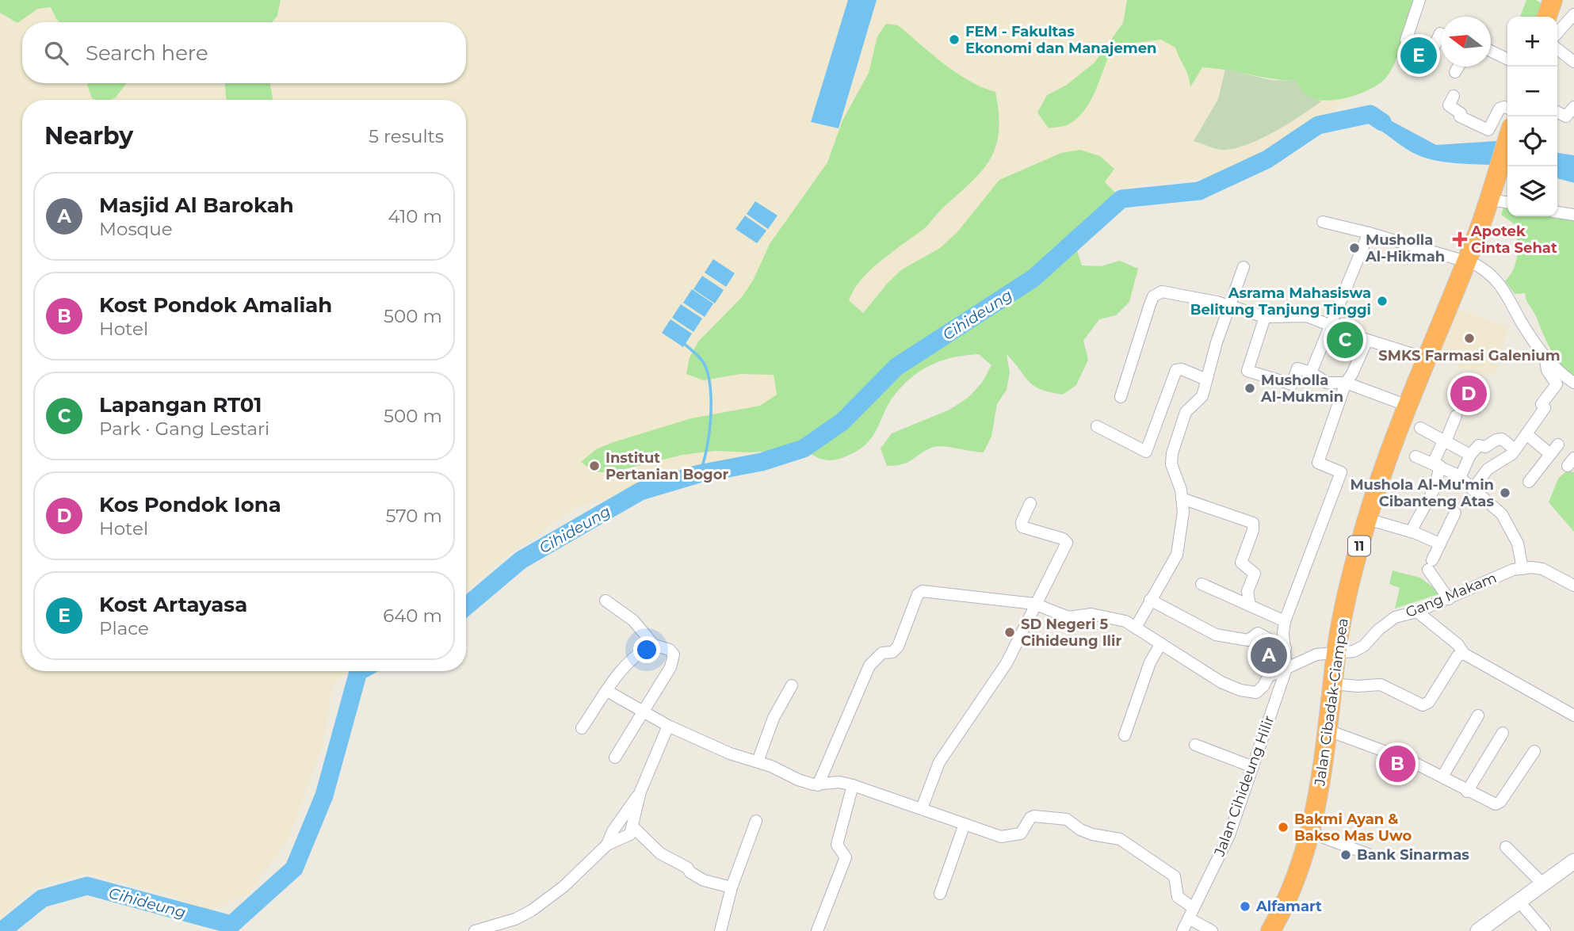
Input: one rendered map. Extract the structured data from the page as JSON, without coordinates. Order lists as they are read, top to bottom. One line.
{"streets":{"highway":["11","Jalan Cibadak-Ciampea"],"street":["Gang Makam","Jalan Cihideung Hilir"]},"crossings":[["Gang Makam","Jalan Cibadak-Ciampea"]],"water":["Cihideung"],"places":{"other":["FEM - Fakultas Ekonomi dan Manajemen","Musholla Al-Hikmah","Asrama Mahasiswa Belitung Tanjung Tinggi","SMKS Farmasi Galenium","Musholla Al-Mukmin","Institut Pertanian Bogor","Mushola Al-Mu'min Cibanteng Atas","SD Negeri 5 Cihideung Ilir","Bakmi Ayan & Bakso Mas Uwo","Bank Sinarmas","Alfamart"],"health":["Apotek Cinta Sehat"]},"north":"left","page":{"map_buttons":["+","−"],"search":"Search here","pins":["E","C","D","A","B"],"heading":["Nearby","5 results"],"list":[{"mark":"A","name":"Masjid Al Barokah","note":"Mosque","value":"410 m"},{"mark":"B","name":"Kost Pondok Amaliah","note":"Hotel","value":"500 m"},{"mark":"C","name":"Lapangan RT01","note":"Park · Gang Lestari","value":"500 m"},{"mark":"D","name":"Kos Pondok Iona","note":"Hotel","value":"570 m"},{"mark":"E","name":"Kost Artayasa","note":"Place","value":"640 m"}]}}
